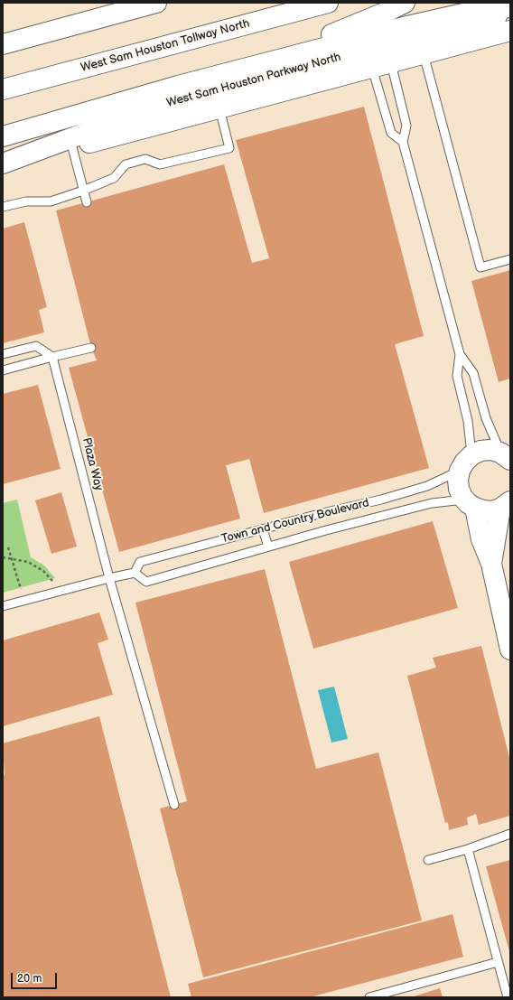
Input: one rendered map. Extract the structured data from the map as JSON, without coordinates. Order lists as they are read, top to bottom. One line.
{"streets":{"main road":["West Sam Houston Tollway North","West Sam Houston Parkway North","Town and Country Boulevard"],"lane":["Plaza Way"]},"scale_bar":"20 m"}
